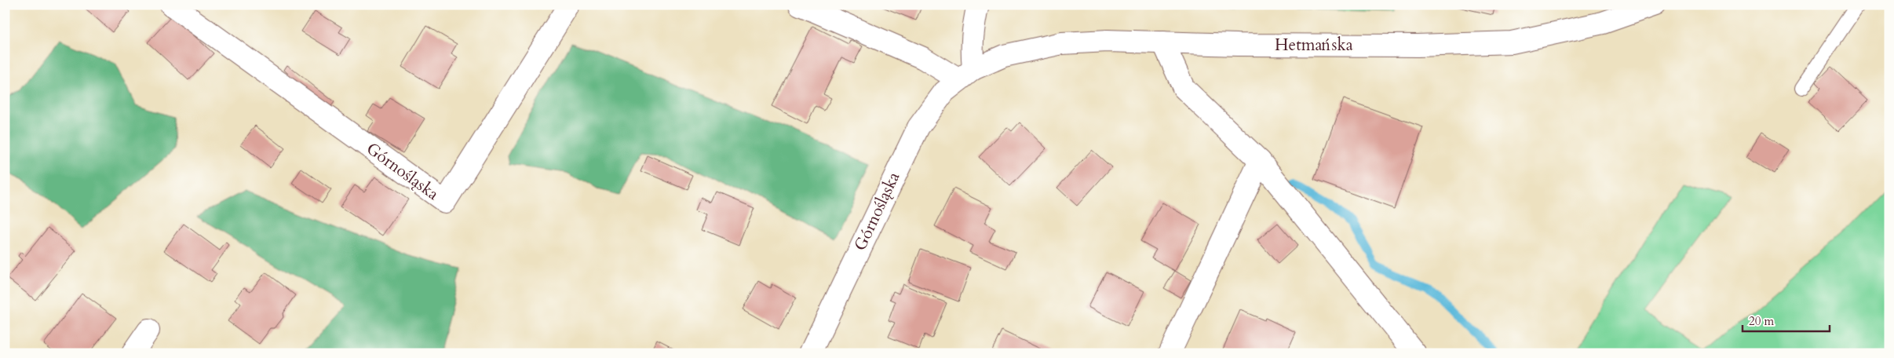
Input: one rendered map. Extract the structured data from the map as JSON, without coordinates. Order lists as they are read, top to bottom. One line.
{"streets":{"street":["Hetmańska","Górnośląska"]},"crossings":[["Hetmańska","Górnośląska"]],"scale_bar":"20 m"}
